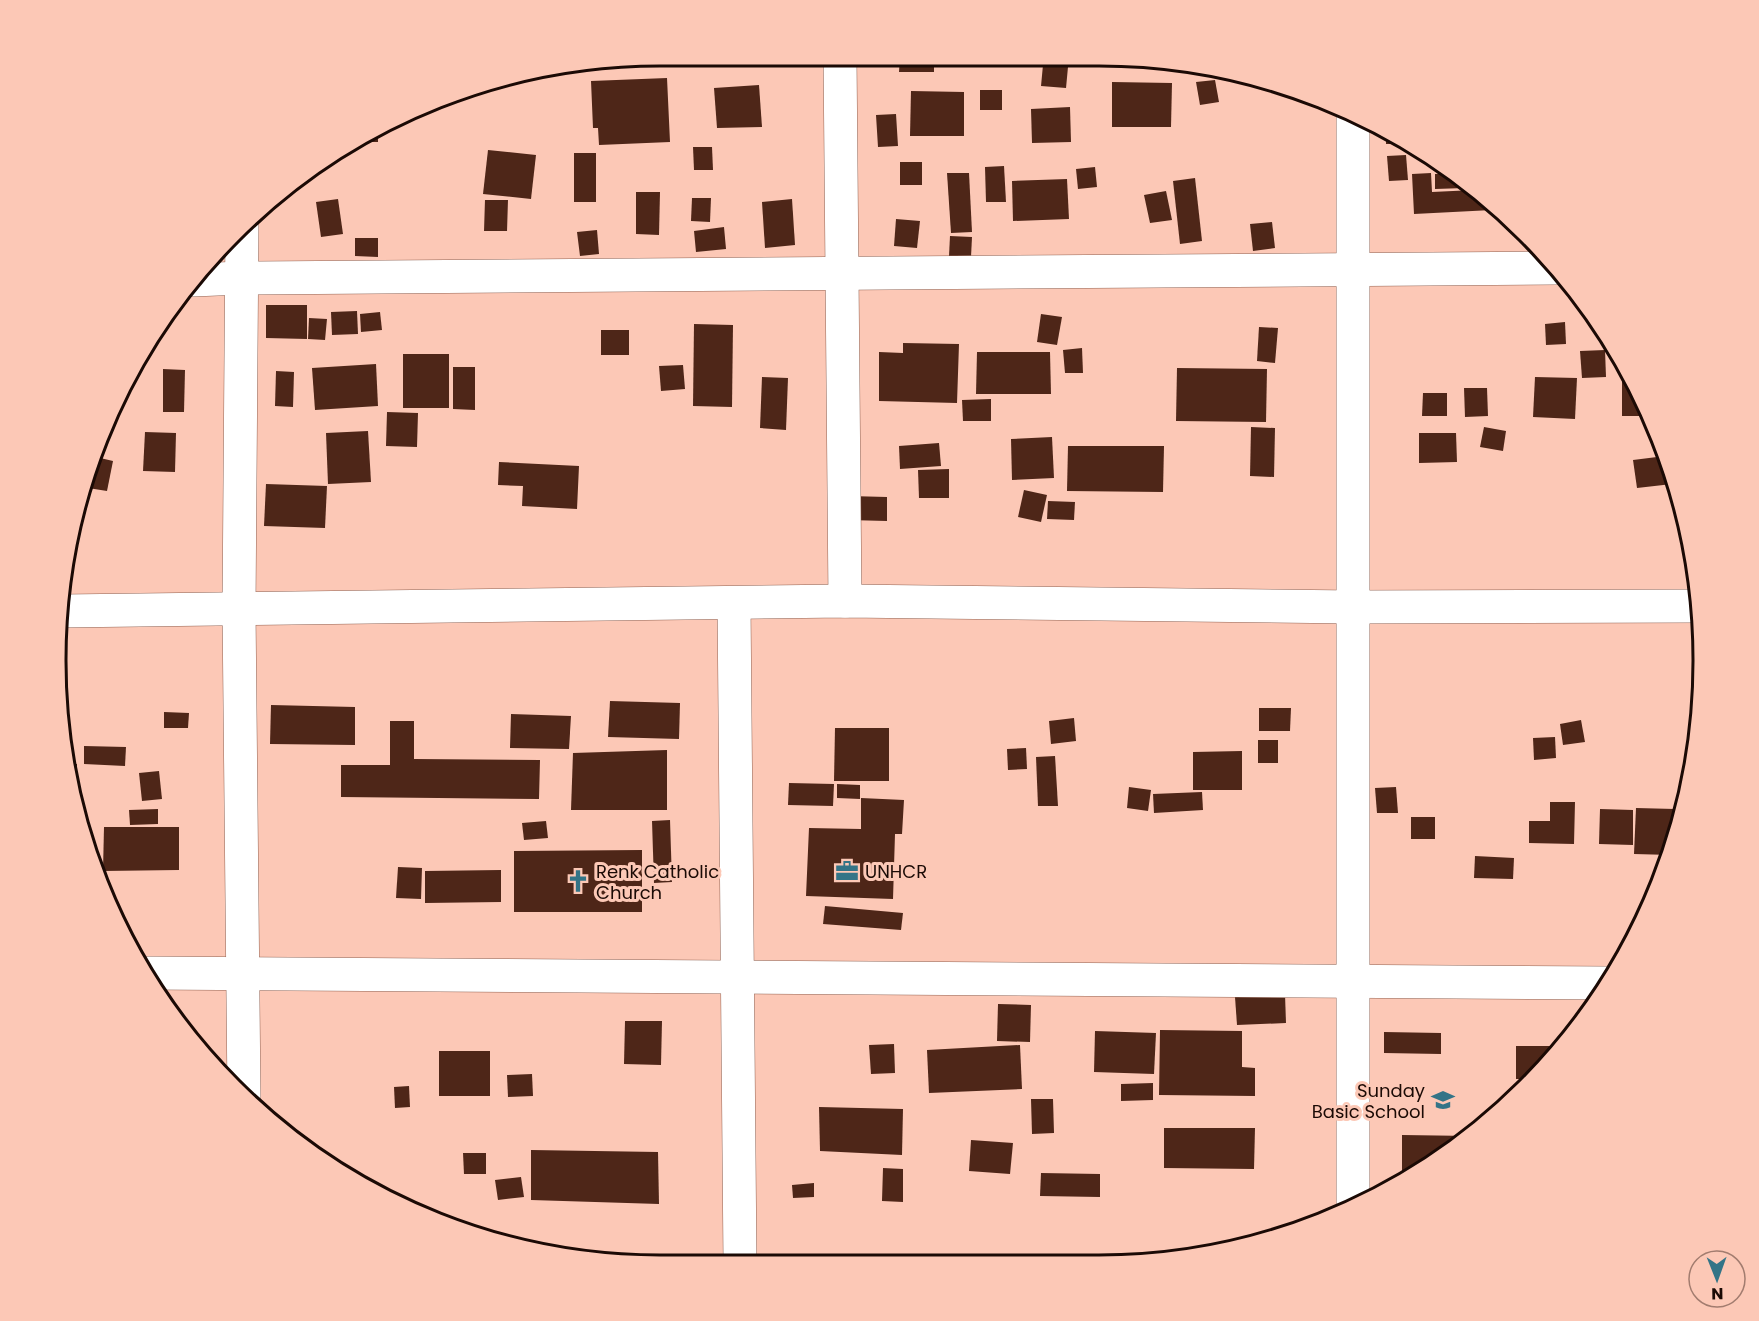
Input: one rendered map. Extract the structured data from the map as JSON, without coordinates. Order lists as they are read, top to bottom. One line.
{"places":{"office":["UNHCR"],"church":["Renk Catholic Church"],"school or university":["Sunday Basic School"]},"north":"bottom"}
